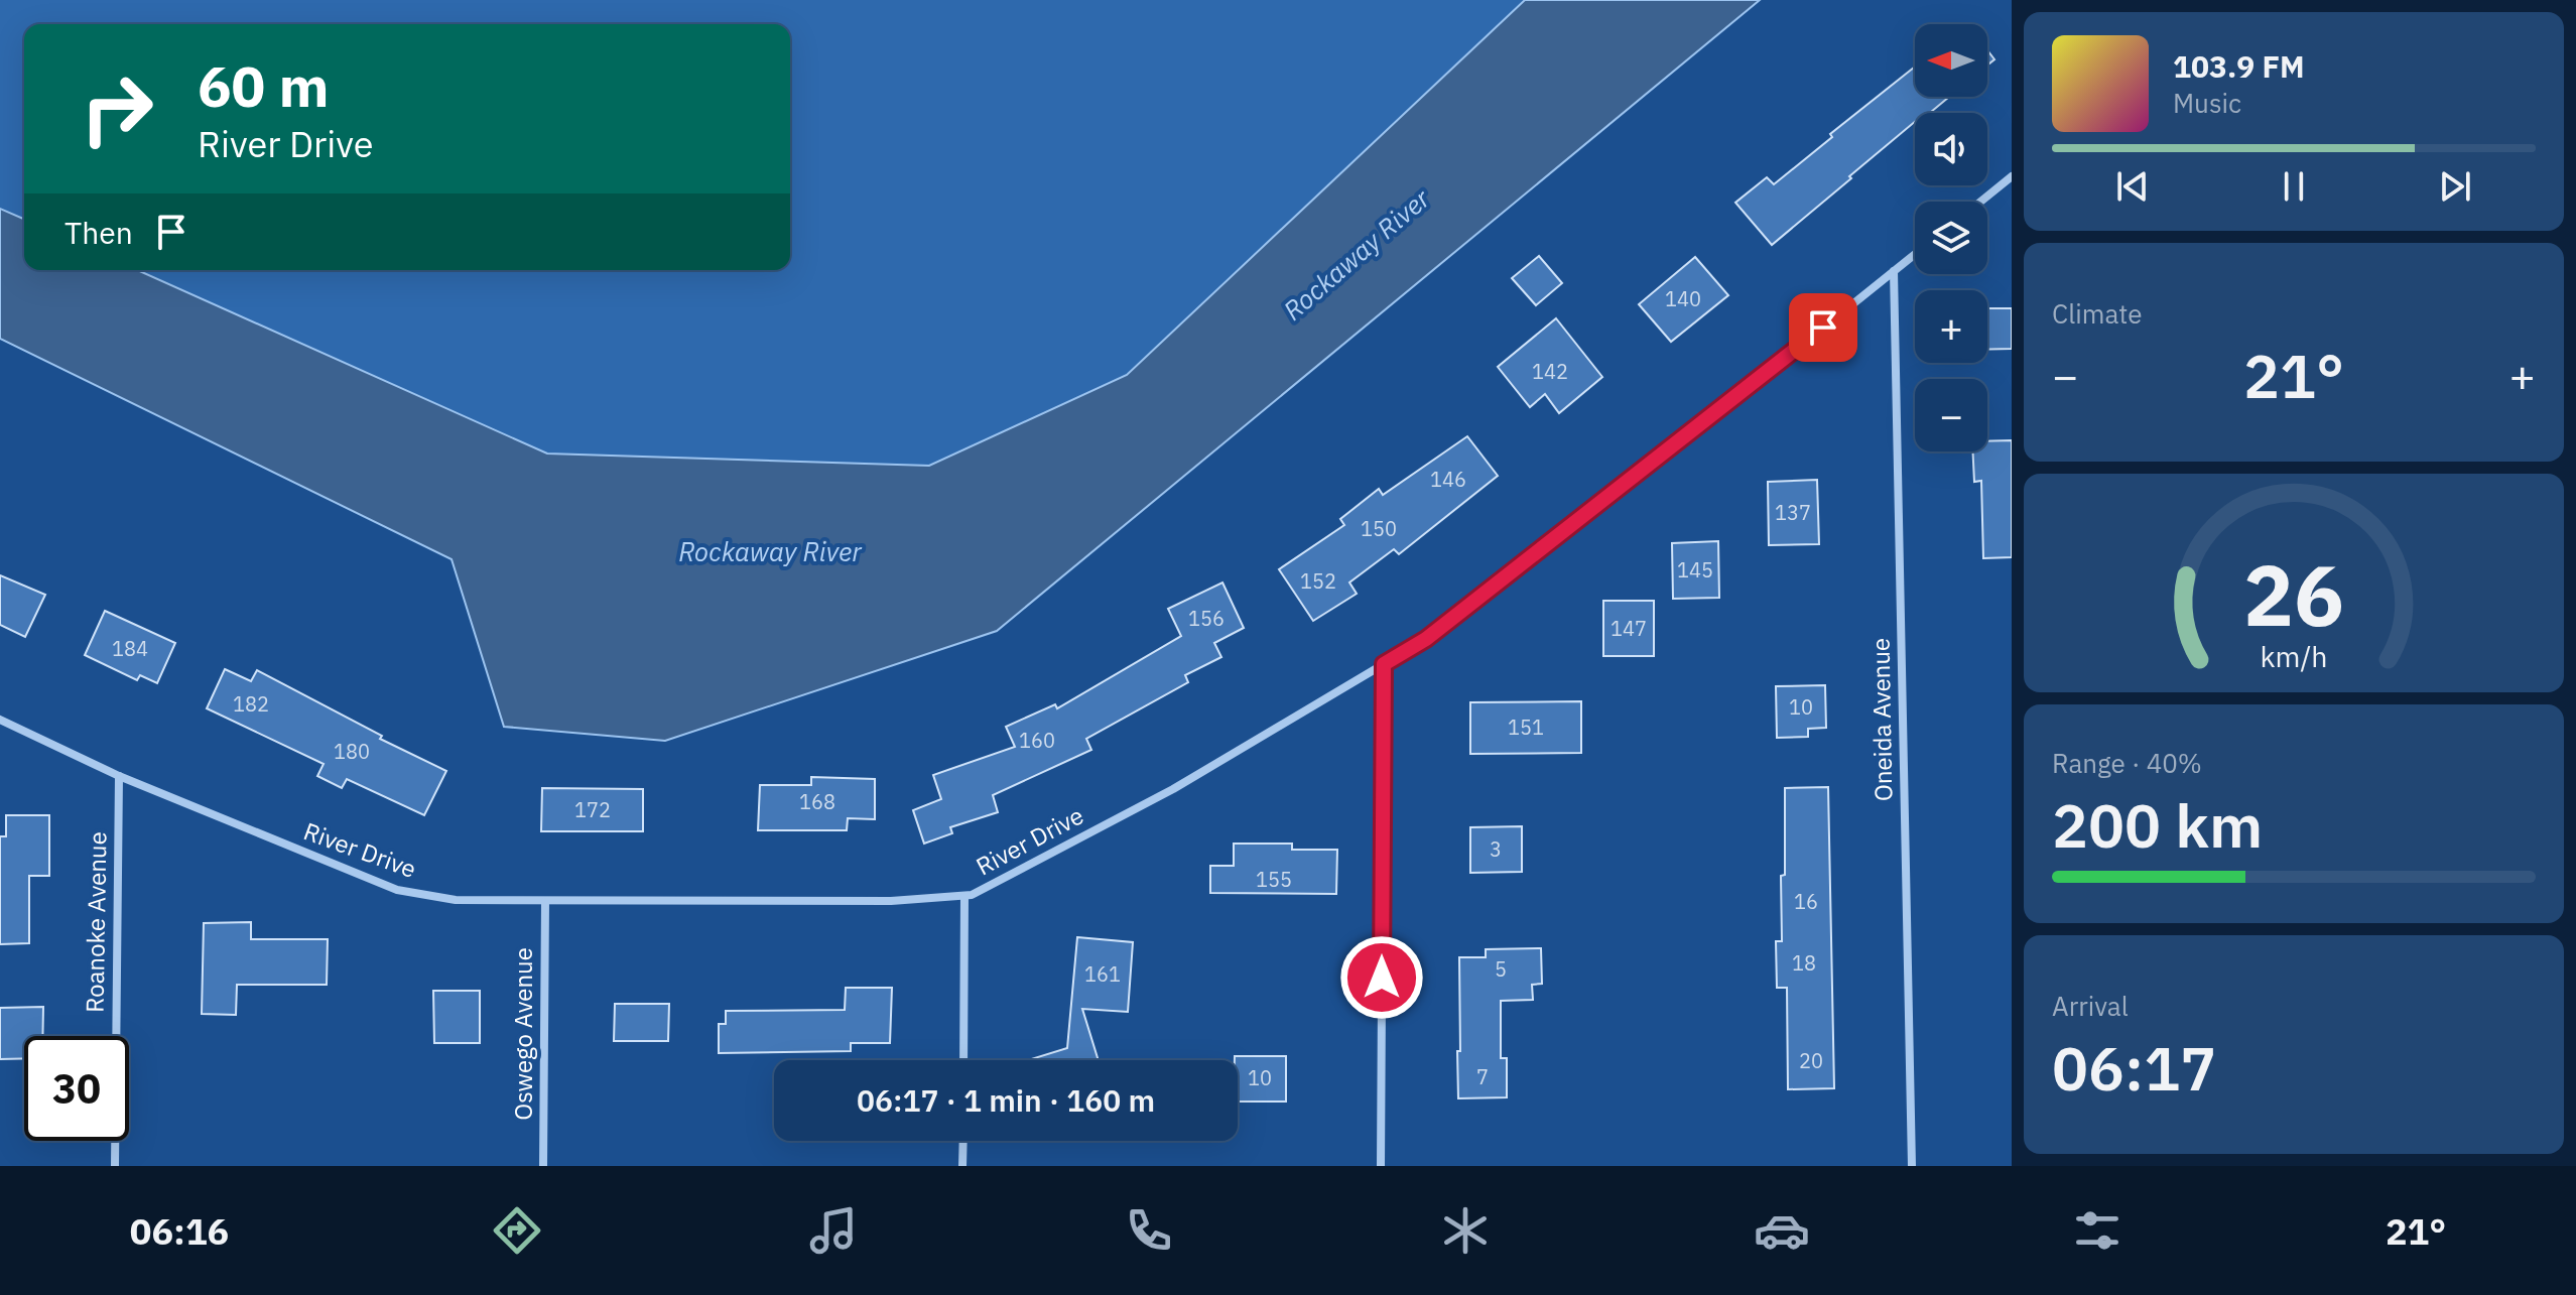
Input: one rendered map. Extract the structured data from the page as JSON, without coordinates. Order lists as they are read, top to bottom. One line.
{"streets":{"street":["Oneida Avenue","River Drive","Roanoke Avenue","Oswego Avenue"]},"crossings":[["Oneida Avenue","River Drive"],["River Drive","Roanoke Avenue"],["River Drive","Oswego Avenue"]],"water":["Rockaway River"],"house_numbers":["140","142","146","137","150","145","152","156","147","184","182","10","151","160","180","168","172","3","155","16","18","5","161","20","7","10"],"north":"left","page":{"map_buttons":["+","−"],"turn":["60 m","River Drive"],"song":["103.9 FM","Music"],"then":"Then","tile":["Climate",["Range · 40%","200 km"],["Arrival","06:17"]],"heat":["−","21°","+"],"limit":"30","trip":"06:17 · 1 min · 160 m","tabs":["06:16","21°"],"gauge":["26","km/h"]}}
